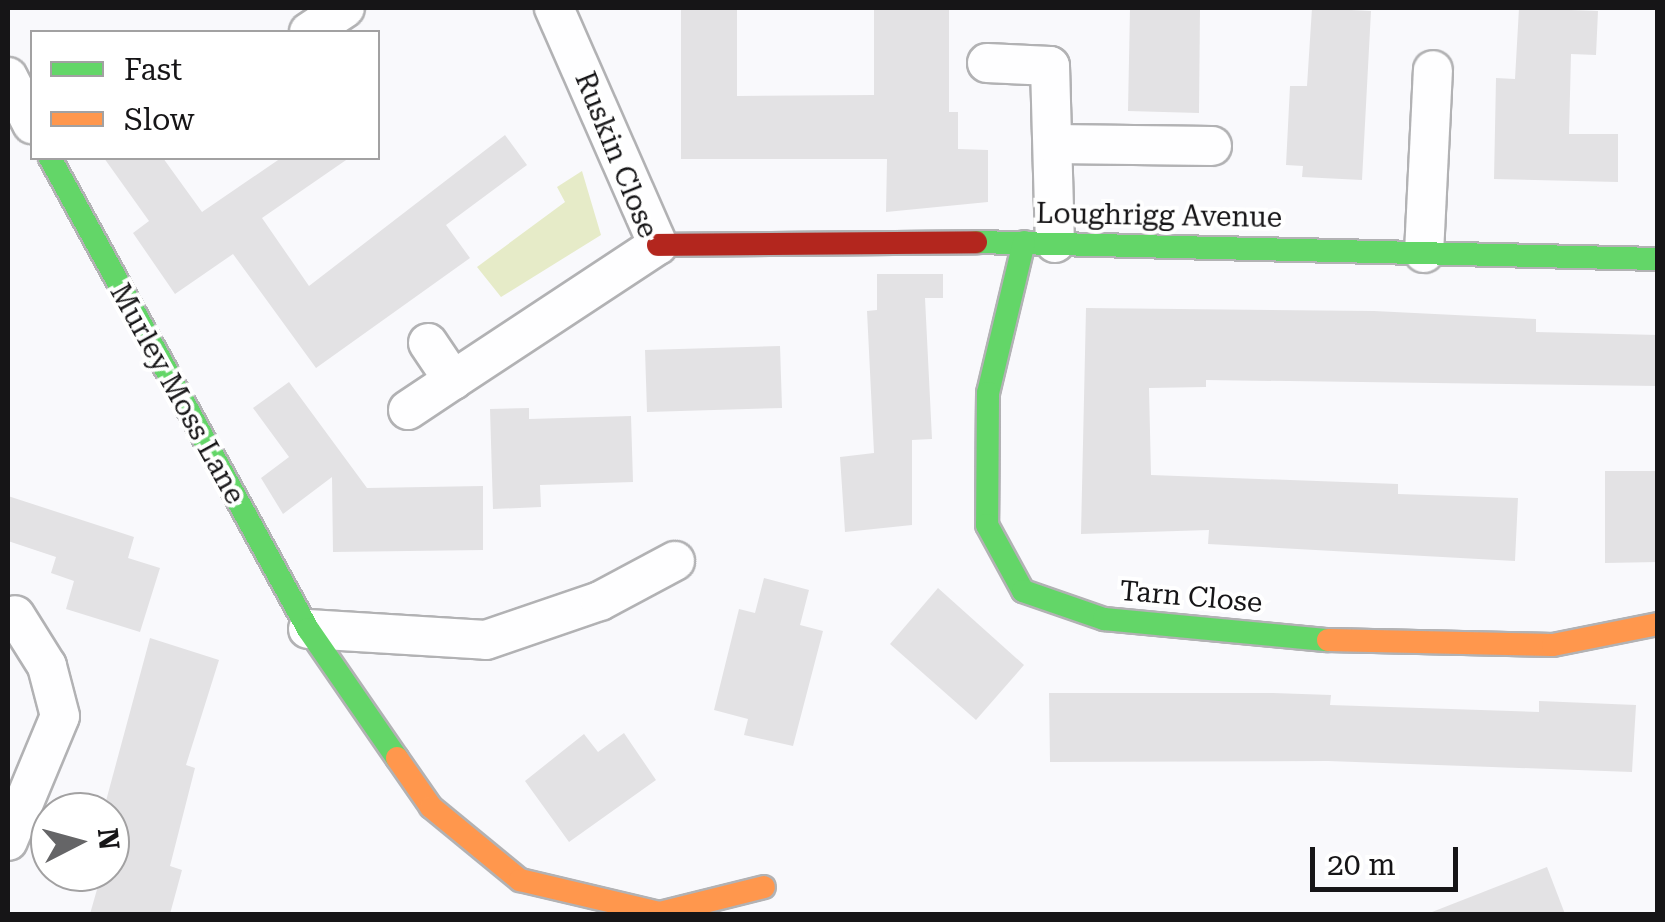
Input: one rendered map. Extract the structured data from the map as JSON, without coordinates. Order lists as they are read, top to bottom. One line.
{"streets":{"street":["Ruskin Close","Loughrigg Avenue","Murley Moss Lane","Tarn Close"]},"crossings":[["Ruskin Close","Loughrigg Avenue"],["Loughrigg Avenue","Tarn Close"]],"legend":["Fast","Slow"],"scale_bar":"20 m","north":"right"}
